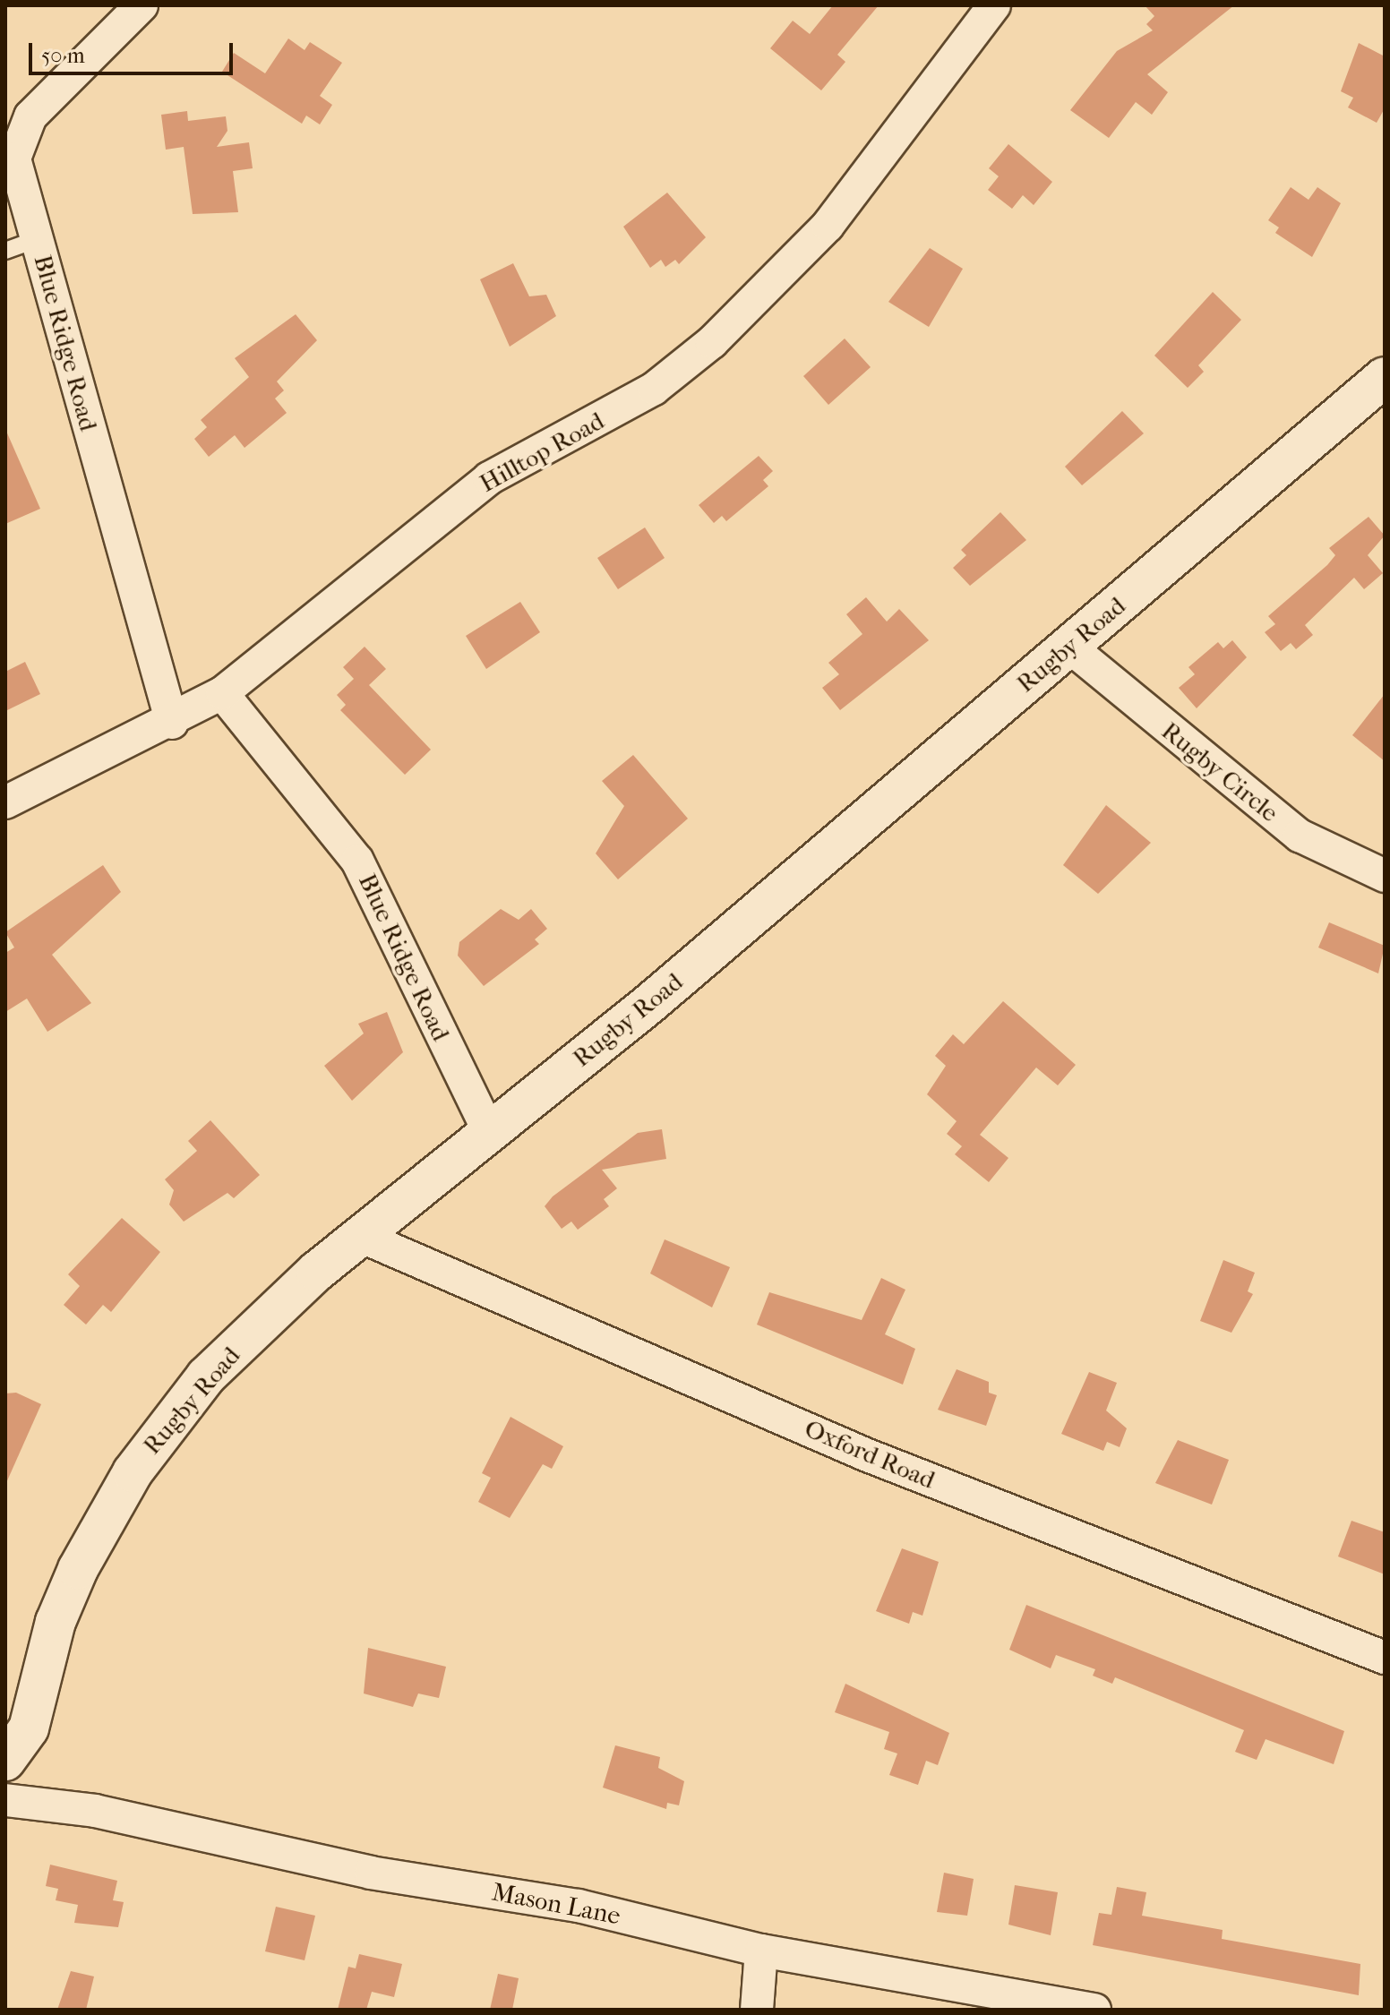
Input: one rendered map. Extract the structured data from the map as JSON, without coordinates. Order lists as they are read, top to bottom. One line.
{"streets":{"street":["Blue Ridge Road","Hilltop Road","Rugby Road","Rugby Circle","Oxford Road","Mason Lane"]},"crossings":[["Blue Ridge Road","Hilltop Road"],["Blue Ridge Road","Rugby Road"],["Rugby Road","Rugby Circle"],["Rugby Road","Oxford Road"]],"scale_bar":"50 m"}
